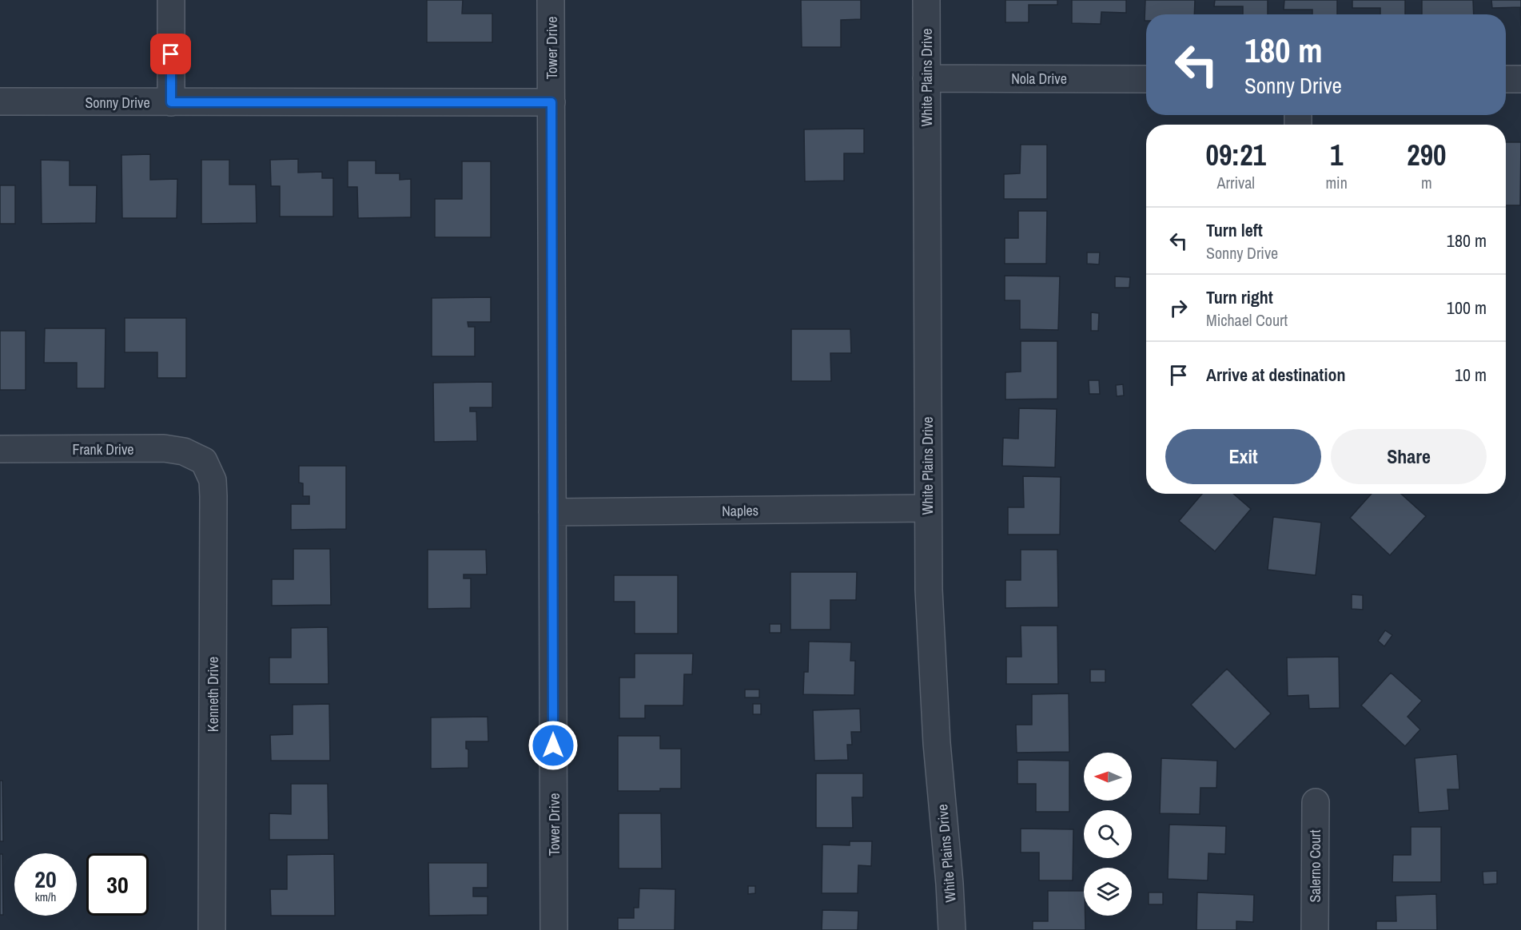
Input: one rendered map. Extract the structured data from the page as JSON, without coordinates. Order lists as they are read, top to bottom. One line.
{"streets":{"street":["Tower Drive","White Plains Drive","Nola Drive","Sonny Drive","Frank Drive","Naples","Kenneth Drive","Salerno Court"]},"crossings":[["Tower Drive","Sonny Drive"],["Tower Drive","Naples"],["White Plains Drive","Nola Drive"],["White Plains Drive","Naples"],["Frank Drive","Kenneth Drive"]],"north":"left","page":{"turn":["180 m","Sonny Drive"],"eta":["09:21","Arrival","1","min","290","m"],"list":[{"name":"Turn left","note":"Sonny Drive","value":"180 m"},{"name":"Turn right","note":"Michael Court","value":"100 m"},{"name":"Arrive at destination","value":"10 m"}],"buttons":["Exit","Share"],"speed":"20 km/h","limit":"30"}}
